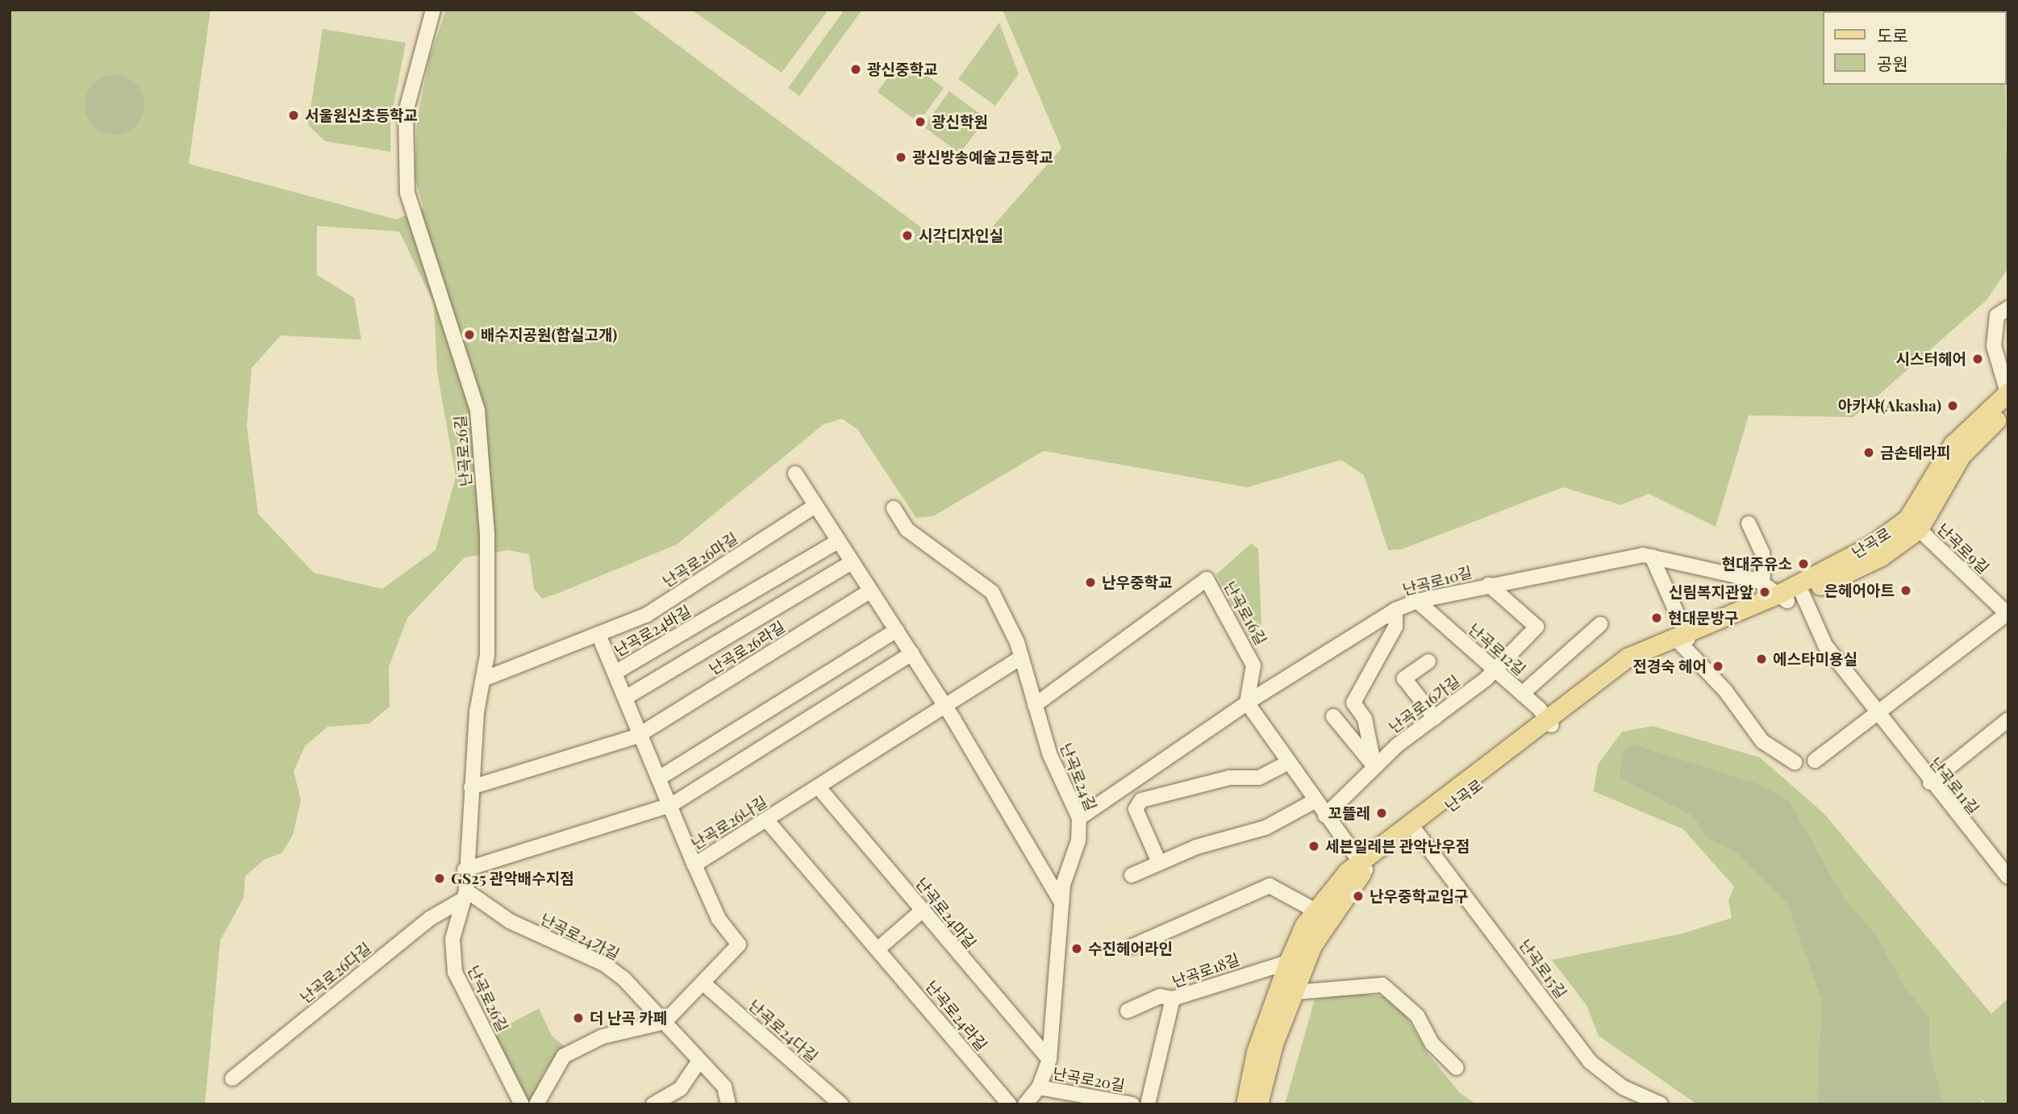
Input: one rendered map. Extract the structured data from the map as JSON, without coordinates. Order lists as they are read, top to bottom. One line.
{"streets":{"main road":["난곡로"],"street":["난곡로26길","난곡로9길","난곡로26마길","난곡로10길","난곡로16길","난곡로24바길","난곡로26라길","난곡로12길","난곡로16가길","난곡로24길","난곡로11길","난곡로26나길","난곡로24마길","난곡로24가길","난곡로15길","난곡로18길","난곡로26다길","난곡로24라길","난곡로24다길","난곡로20길"]},"crossings":[["난곡로26길","난곡로26마길"],["난곡로26길","난곡로26라길"],["난곡로26길","난곡로24가길"],["난곡로26길","난곡로26다길"],["난곡로","난곡로9길"],["난곡로","난곡로10길"],["난곡로","난곡로12길"],["난곡로","난곡로11길"],["난곡로","난곡로15길"],["난곡로","난곡로18길"],["난곡로10길","난곡로16길"],["난곡로10길","난곡로12길"],["난곡로10길","난곡로16가길"],["난곡로10길","난곡로24길"],["난곡로10길","난곡로11길"],["난곡로16길","난곡로24길"],["난곡로12길","난곡로16가길"],["난곡로24길","난곡로24마길"],["난곡로24길","난곡로20길"],["난곡로26나길","난곡로24마길"],["난곡로26나길","난곡로24가길"],["난곡로26나길","난곡로24라길"],["난곡로26나길","난곡로24다길"],["난곡로24가길","난곡로26다길"]],"places":["광신중학교","서울원신초등학교","광신학원","광신방송예술고등학교","시각디자인실","배수지공원(합실고개)","시스터헤어","아카샤(Akasha)","금손테라피","현대주유소","난우중학교","은헤어아트","신림복지관앞","현대문방구","에스타미용실","전경숙 헤어","꼬뜰레","세븐일레븐 관악난우점","GS25 관악배수지점","난우중학교입구","수진헤어라인","더 난곡 카페"],"legend":["도로","공원"]}
